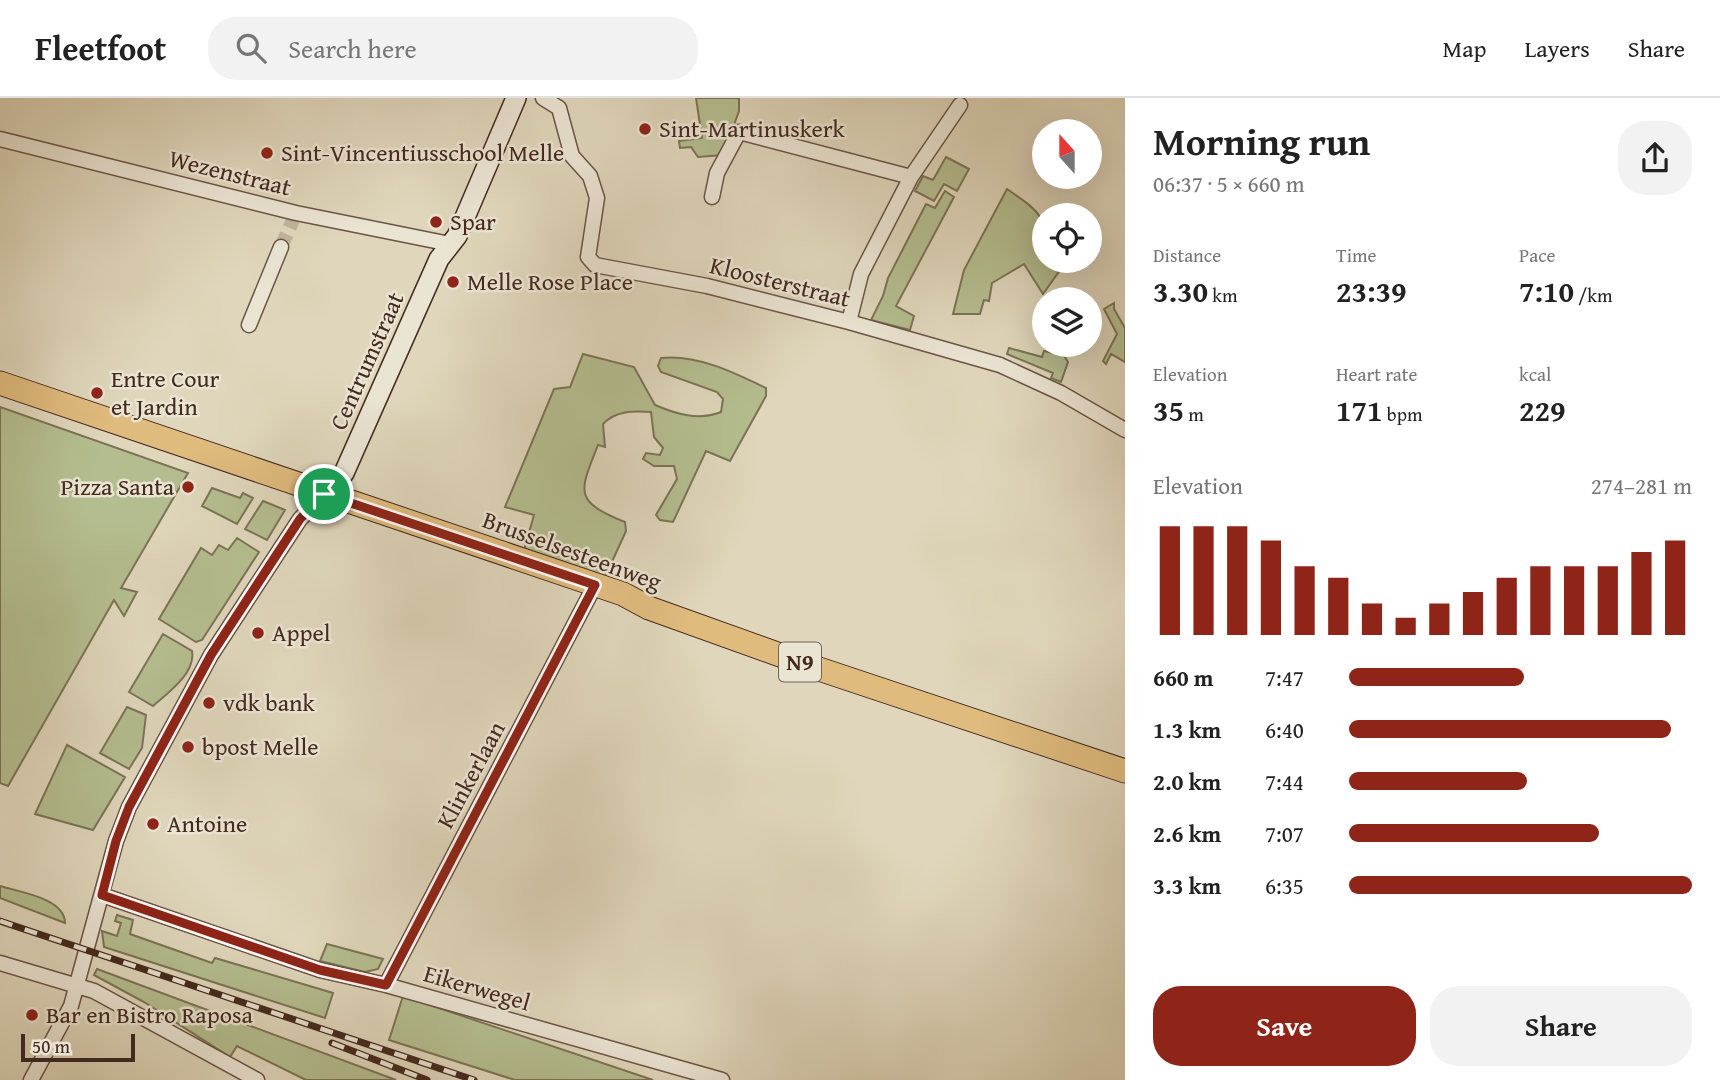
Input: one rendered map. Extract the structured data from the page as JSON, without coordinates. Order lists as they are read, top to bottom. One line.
{"streets":{"main road":["Centrumstraat","Brusselsesteenweg","N9"],"street":["Wezenstraat","Kloosterstraat","Klinkerlaan","Eikerwegel"]},"crossings":[["Wezenstraat","Centrumstraat"],["Centrumstraat","Brusselsesteenweg"],["Brusselsesteenweg","Klinkerlaan"],["Klinkerlaan","Eikerwegel"]],"places":["Sint-Martinuskerk","Sint-Vincentiusschool Melle","Spar","Melle Rose Place","Entre Cour et Jardin","Pizza Santa","Appel","vdk bank","bpost Melle","Antoine","Bar en Bistro Raposa"],"scale_bar":"50 m","north":"top","page":{"header":"Fleetfoot","search":"Search here","nav":["Map","Layers","Share"],"heading":["Morning run","06:37 · 5 × 660 m"],"stats":[["Distance","3.30 km"],["Time","23:39"],["Pace","7:10 /km"],["Elevation","35 m"],["Heart rate","171 bpm"],["kcal","229"]],"chart":["Elevation","274–281 m"],"list":[{"name":"660 m","note":"7:47"},{"name":"1.3 km","note":"6:40"},{"name":"2.0 km","note":"7:44"},{"name":"2.6 km","note":"7:07"},{"name":"3.3 km","note":"6:35"}],"buttons":["Save","Share"],"scale":"50 m"}}
